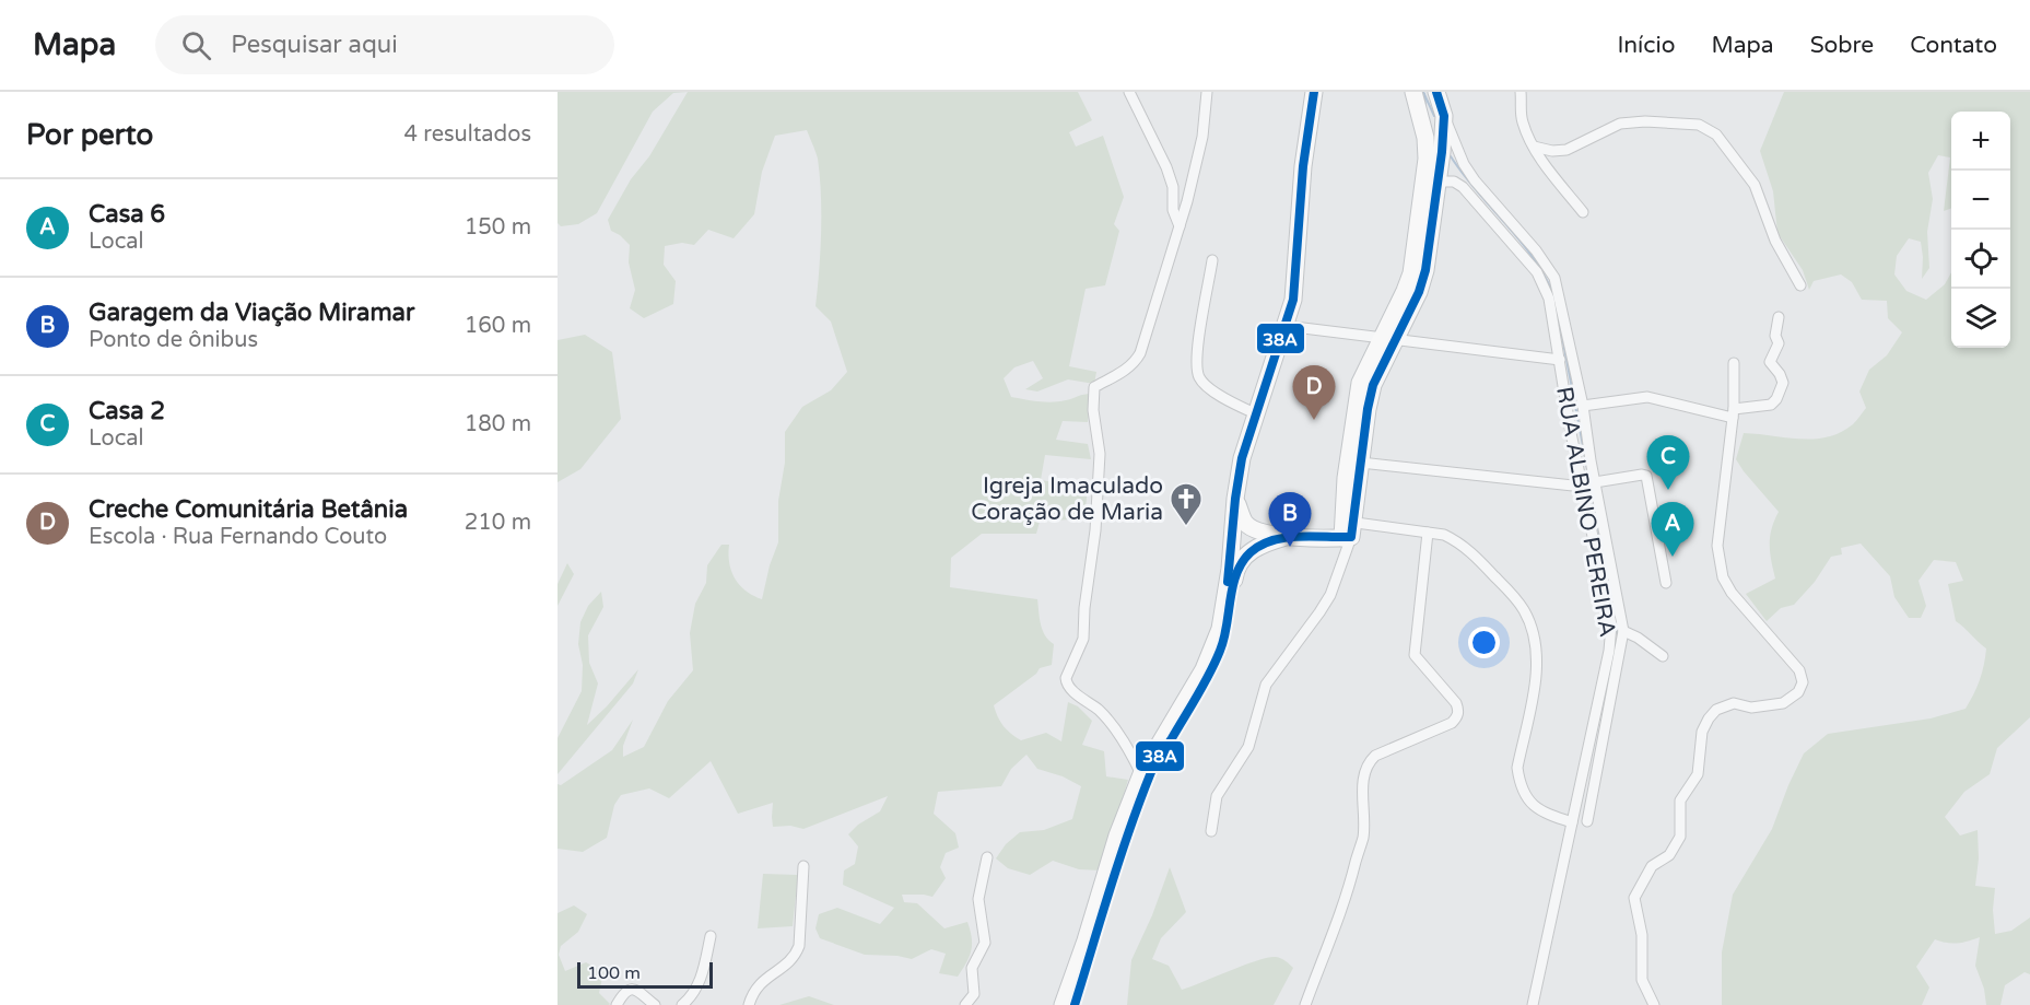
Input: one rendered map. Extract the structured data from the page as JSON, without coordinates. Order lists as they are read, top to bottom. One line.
{"streets":{"street":["RUA ALBINO PEREIRA"]},"places":{"church":["Igreja Imaculado Coração de Maria"]},"lines":["transit line 38A"],"scale_bar":"100 m","page":{"header":"Mapa","search":"Pesquisar aqui","nav":["Início","Mapa","Sobre","Contato"],"heading":["Por perto","4 resultados"],"map_buttons":["+","−"],"list":[{"mark":"A","name":"Casa 6","note":"Local","value":"150 m"},{"mark":"B","name":"Garagem da Viação Miramar","note":"Ponto de ônibus","value":"160 m"},{"mark":"C","name":"Casa 2","note":"Local","value":"180 m"},{"mark":"D","name":"Creche Comunitária Betânia","note":"Escola · Rua Fernando Couto","value":"210 m"}],"pins":["D","C","B","A"],"scale":"100 m"}}
